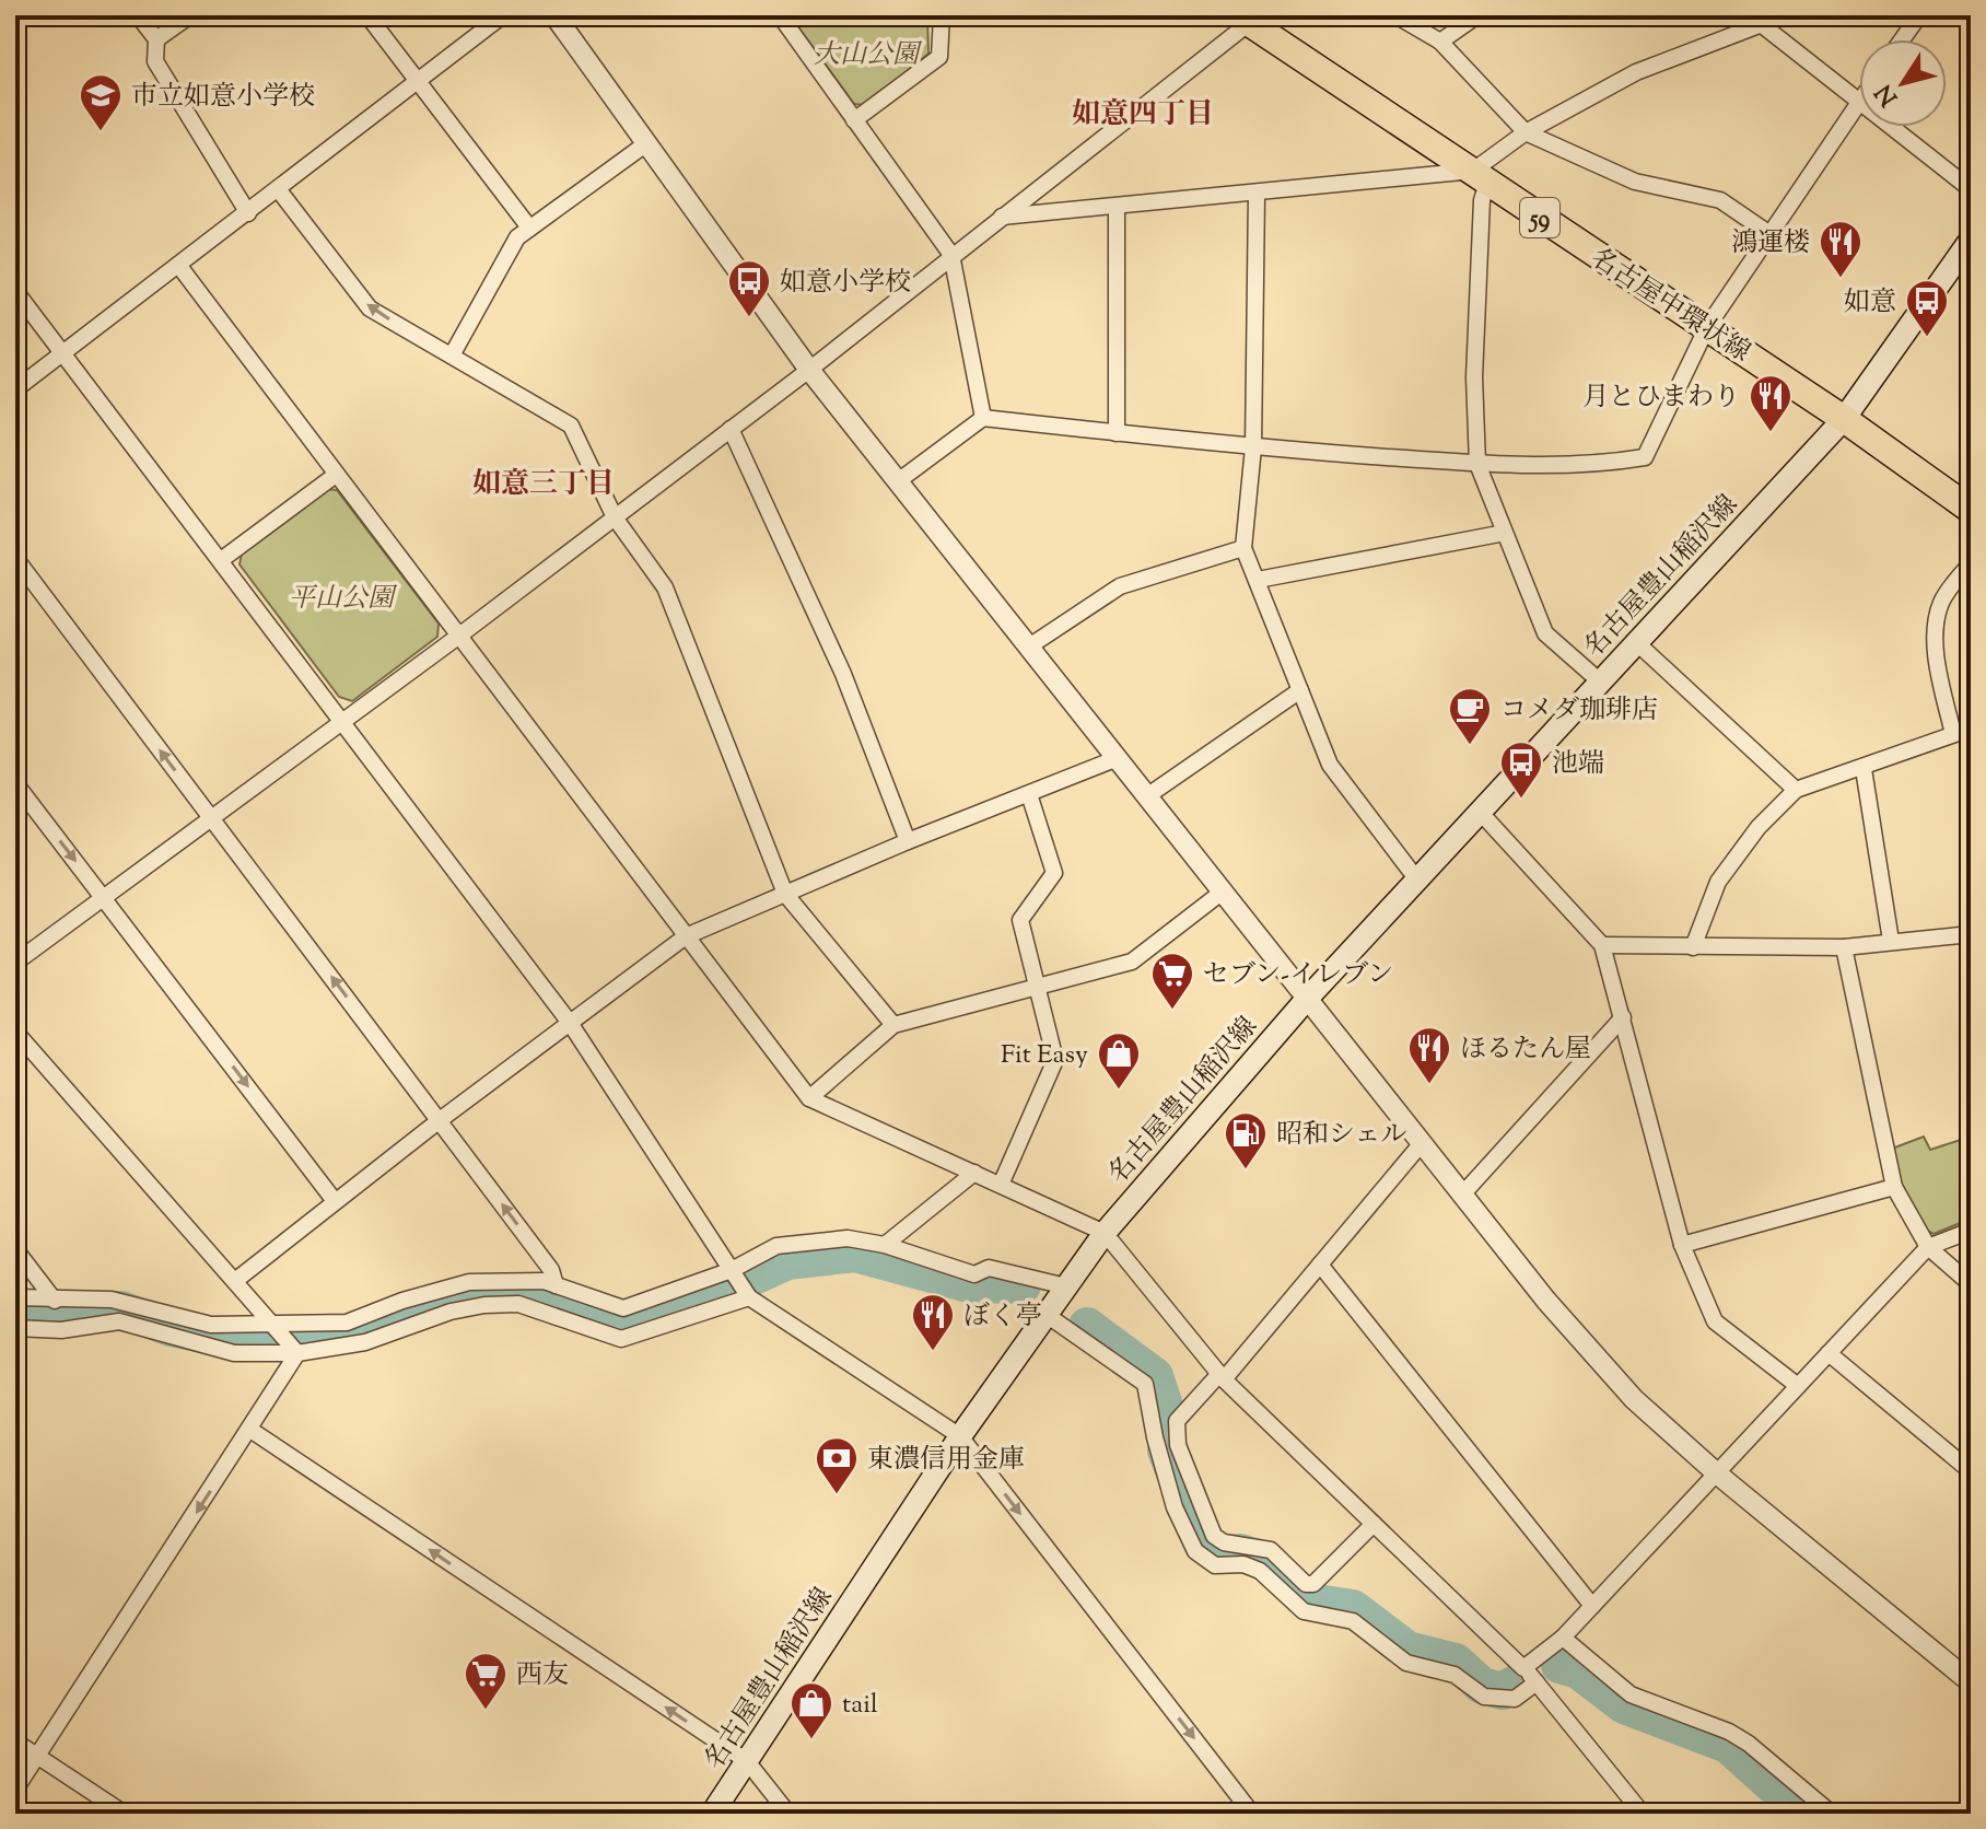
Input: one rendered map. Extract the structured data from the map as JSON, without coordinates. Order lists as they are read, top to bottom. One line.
{"streets":{"main road":["59","名古屋中環状線","名古屋豊山稲沢線"]},"crossings":[["名古屋中環状線","名古屋豊山稲沢線"]],"districts":["如意四丁目","如意三丁目"],"parks":["大山公園","平山公園"],"places":{"school or university":["市立如意小学校"],"restaurant":["鴻運楼","月とひまわり","ほるたん屋","ぼく亭"],"bus stop":["如意小学校","如意","池端"],"cafe":["コメダ珈琲店"],"supermarket":["セブン-イレブン","西友"],"shop":["Fit Easy","tail"],"fuel station":["昭和シェル"],"bank":["東濃信用金庫"]},"north":"bottom left"}
